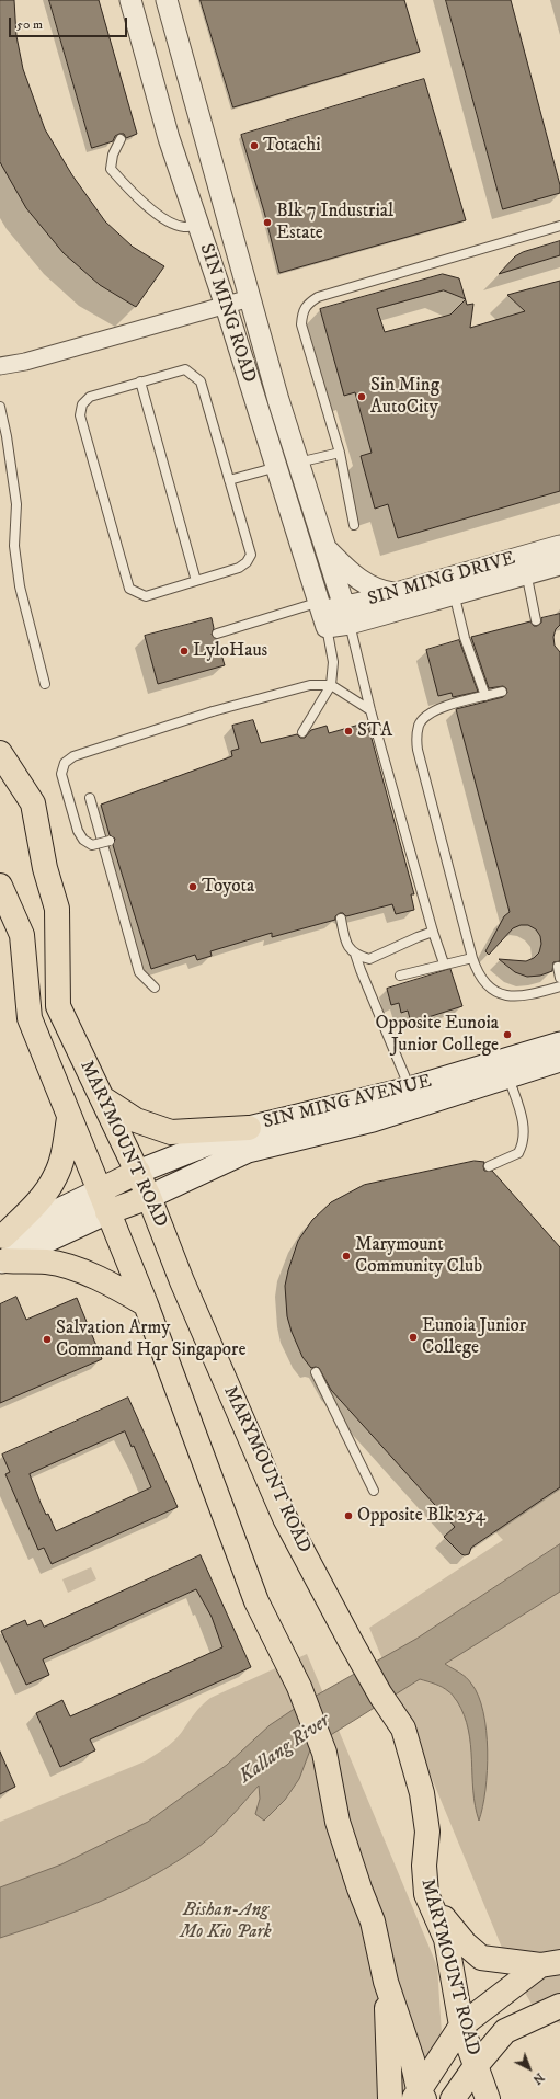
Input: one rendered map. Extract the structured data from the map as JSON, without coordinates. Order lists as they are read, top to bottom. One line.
{"streets":{"main road":["SIN MING AVENUE","MARYMOUNT ROAD"],"street":["SIN MING ROAD","SIN MING DRIVE"]},"crossings":[["SIN MING ROAD","SIN MING DRIVE"],["SIN MING AVENUE","MARYMOUNT ROAD"]],"water":["Kallang River"],"parks":["Bishan-Ang Mo Kio Park"],"places":["Totachi","Blk 7 Industrial Estate","Sin Ming AutoCity","LyloHaus","STA","Toyota","Opposite Eunoia Junior College","Marymount Community Club","Eunoia Junior College","Salvation Army Command Hqr Singapore","Opposite Blk 254"],"scale_bar":"50 m","north":"bottom right"}
